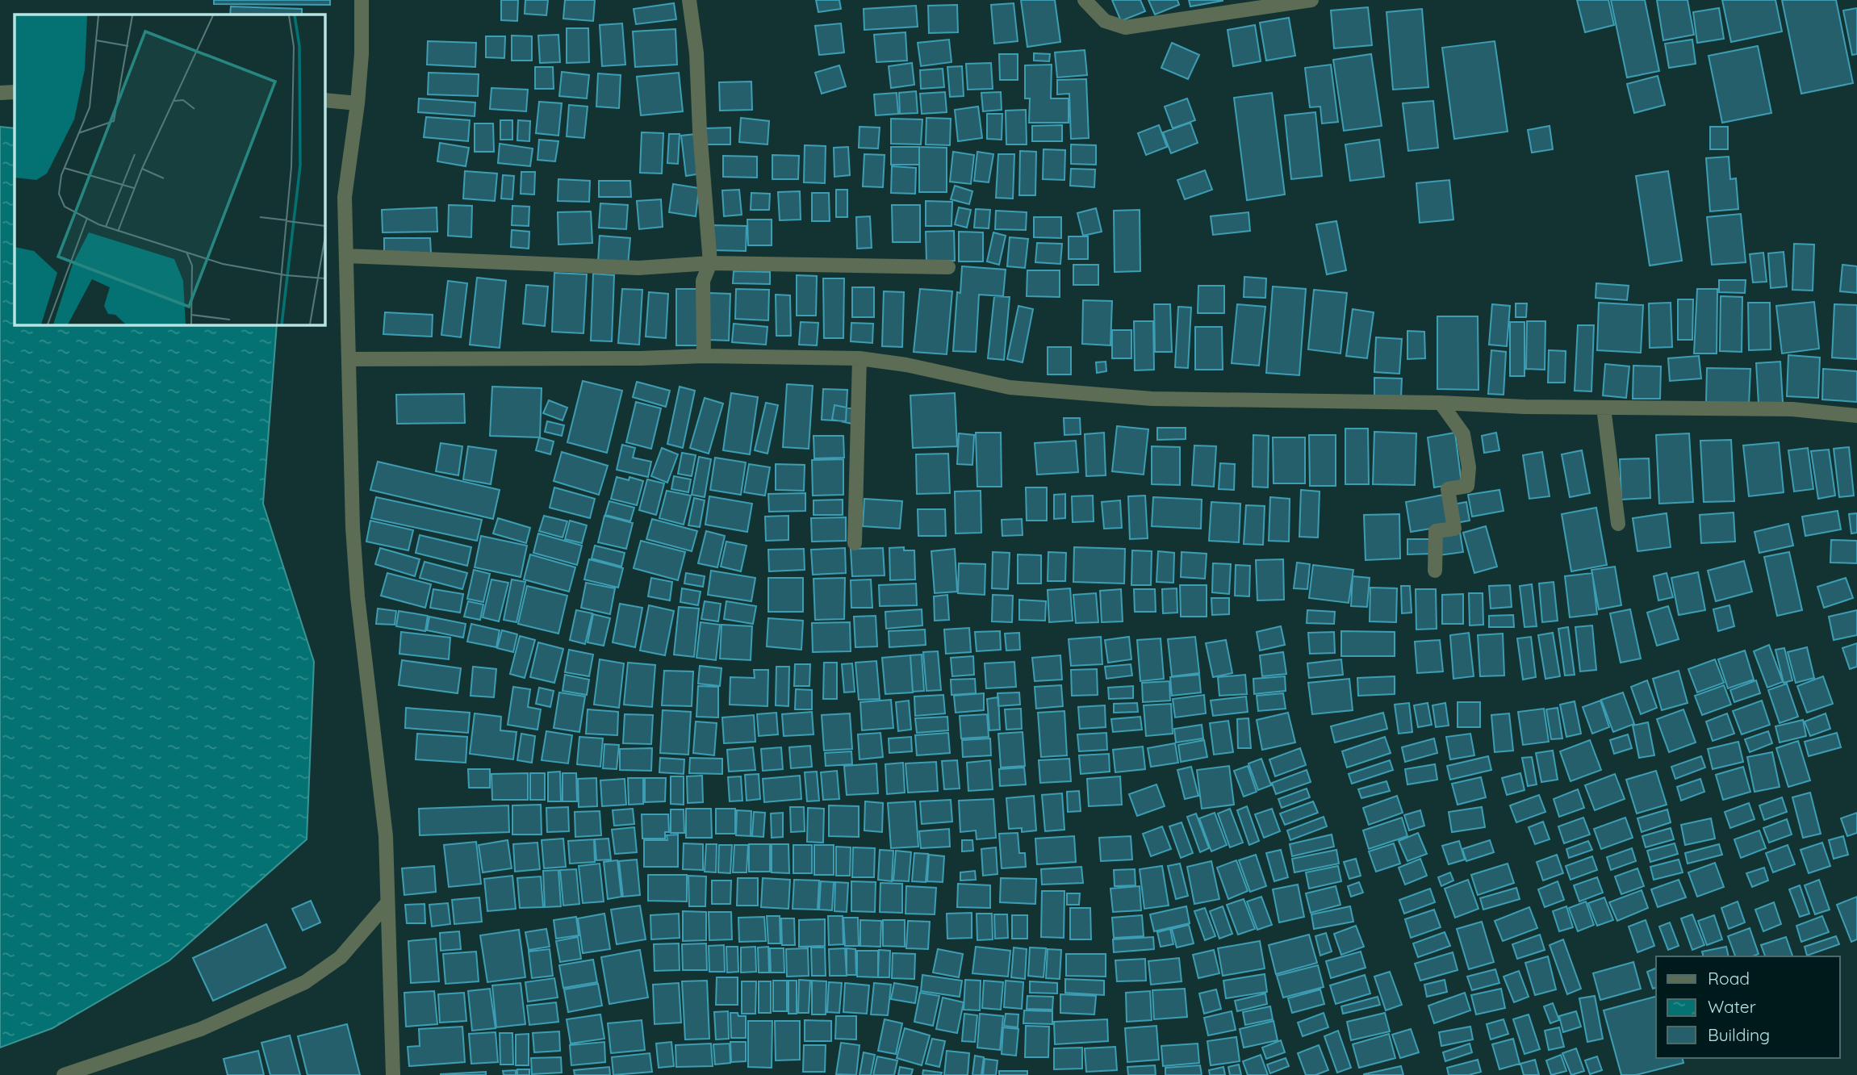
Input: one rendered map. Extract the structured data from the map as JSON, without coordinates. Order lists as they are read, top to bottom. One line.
{"legend":["Road","Water","Building"]}
